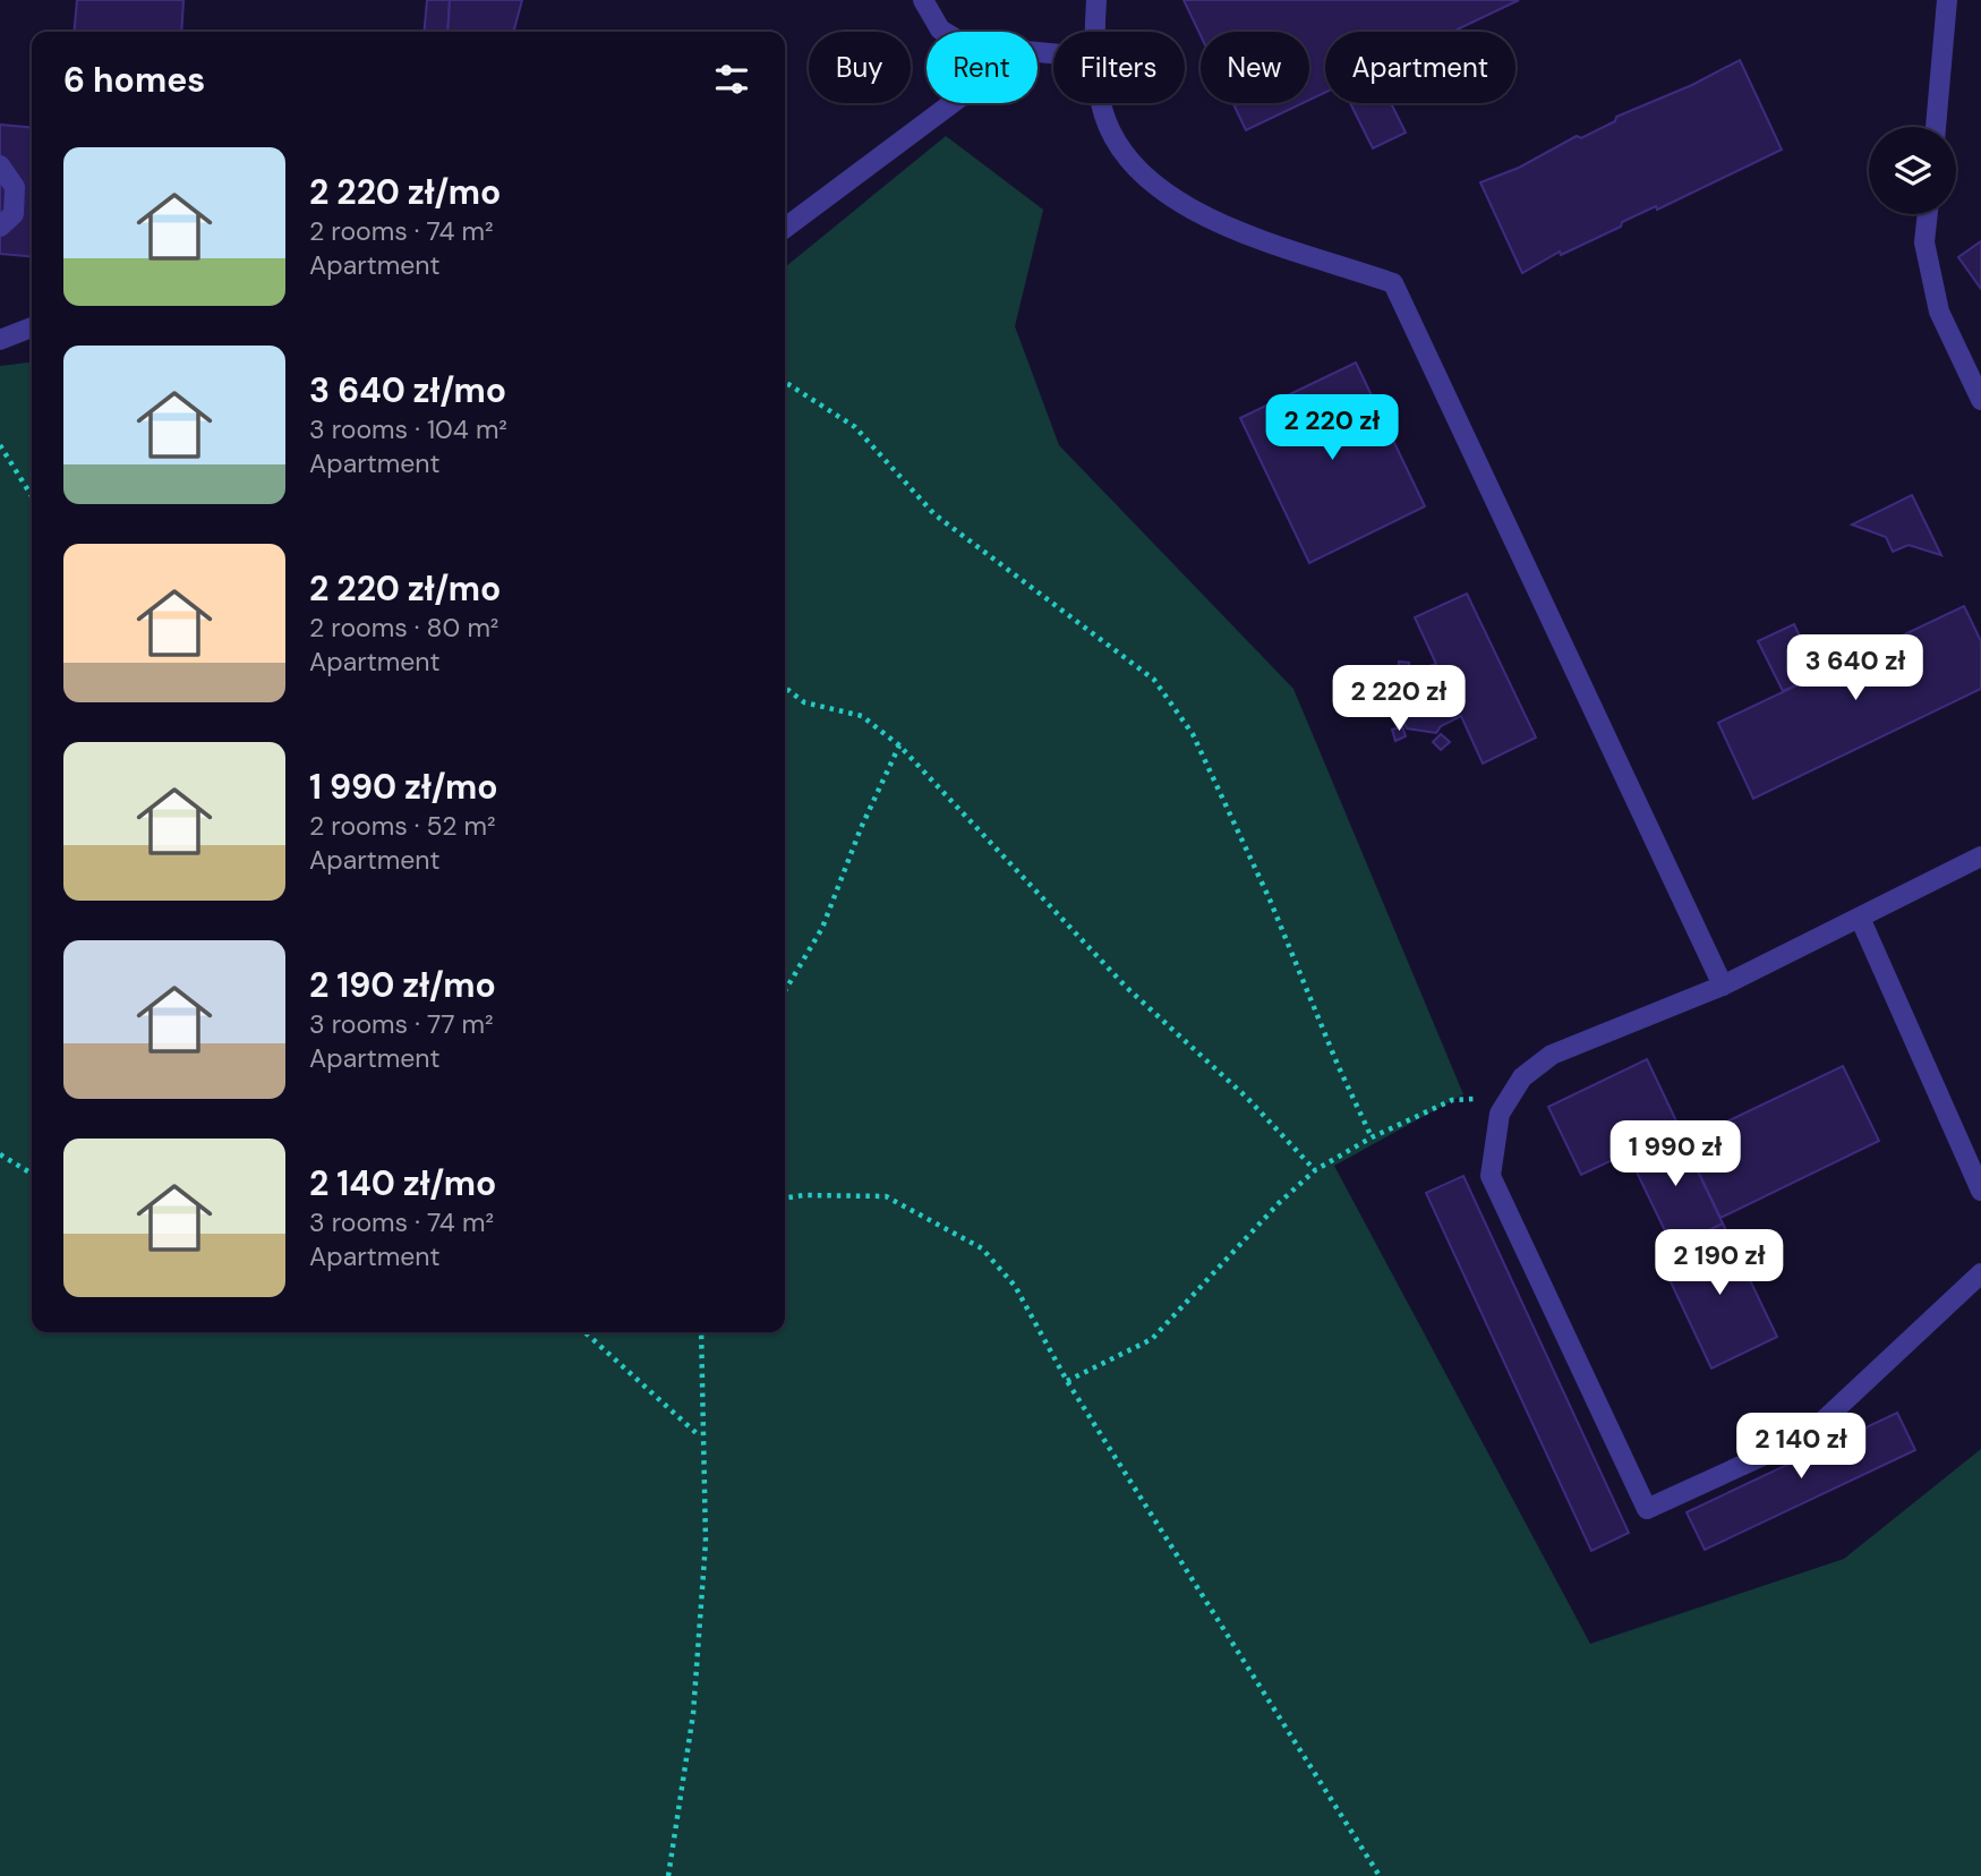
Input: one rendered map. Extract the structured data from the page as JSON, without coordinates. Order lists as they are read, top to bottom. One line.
{"page":{"chip":["Buy","Rent","Filters","New","Apartment"],"heading":"6 homes","list":[{"name":"2 220 zł/mo","note":"2 rooms · 74 m² · Apartment"},{"name":"3 640 zł/mo","note":"3 rooms · 104 m² · Apartment"},{"name":"2 220 zł/mo","note":"2 rooms · 80 m² · Apartment"},{"name":"1 990 zł/mo","note":"2 rooms · 52 m² · Apartment"},{"name":"2 190 zł/mo","note":"3 rooms · 77 m² · Apartment"},{"name":"2 140 zł/mo","note":"3 rooms · 74 m² · Apartment"}],"price":["2 220 zł","3 640 zł","2 220 zł","1 990 zł","2 190 zł","2 140 zł"]}}
